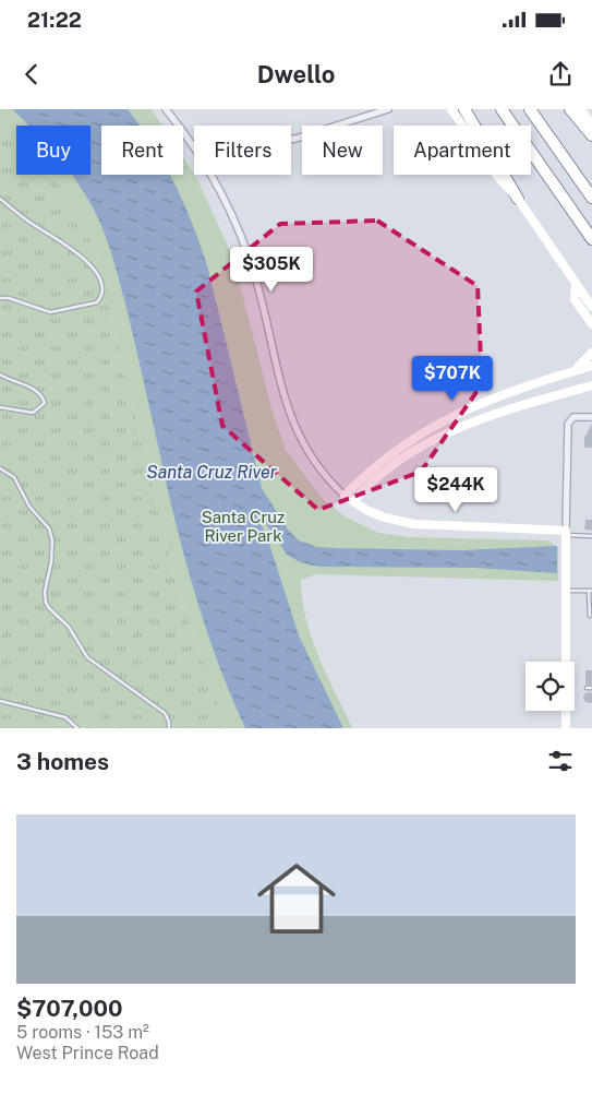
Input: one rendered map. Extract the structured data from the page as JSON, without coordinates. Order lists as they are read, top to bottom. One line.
{"water":["Santa Cruz River"],"parks":["Santa Cruz River Park"],"page":{"status":"21:22","header":"Dwello","chip":["Buy","Rent","Filters","New","Apartment"],"price":["$305K","$707K","$244K"],"heading":"3 homes","list":[{"name":"$707,000","note":"5 rooms · 153 m² · West Prince Road"}]}}
